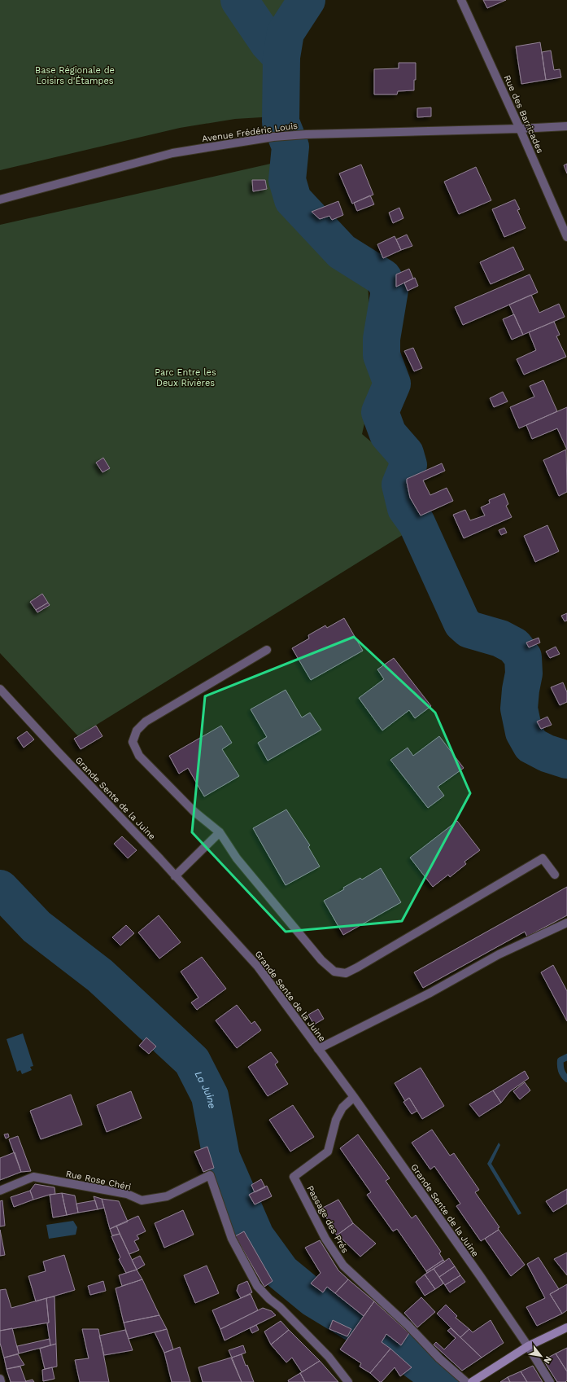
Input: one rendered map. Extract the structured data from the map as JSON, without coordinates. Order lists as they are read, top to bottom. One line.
{"streets":{"street":["Rue des Barricades","Avenue Frédéric Louis","Grande Sente de la Juine","Rue Rose Chéri","Passage des Prés"]},"crossings":[["Rue des Barricades","Avenue Frédéric Louis"],["Grande Sente de la Juine","Passage des Prés"]],"water":["La Juine"],"parks":["Base Régionale de Loisirs d'Étampes","Parc Entre les Deux Rivières"],"north":"bottom right"}
